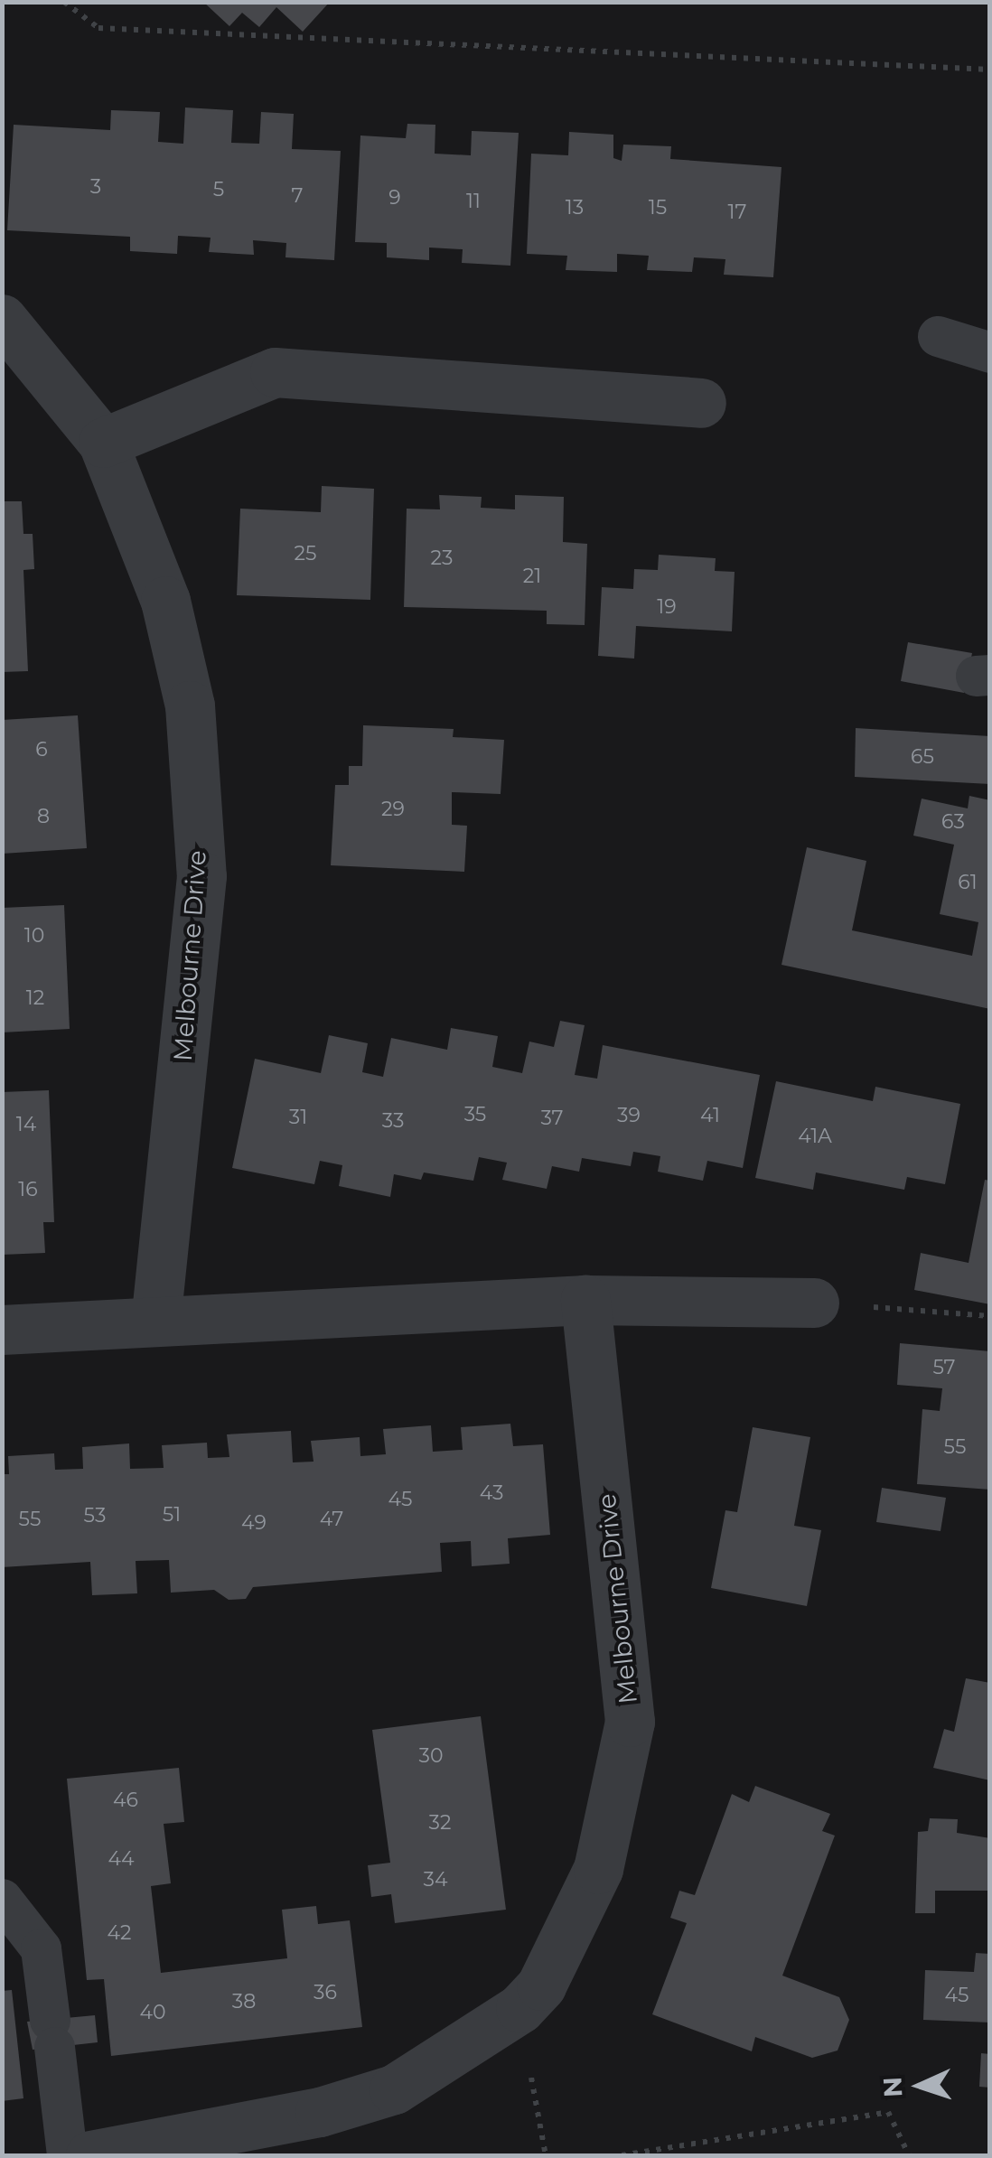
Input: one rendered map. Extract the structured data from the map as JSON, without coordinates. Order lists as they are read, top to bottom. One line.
{"streets":{"street":["Melbourne Drive"]},"house_numbers":["3","5","7","9","11","13","15","17","25","23","21","19","6","65","29","8","63","61","10","12","35","39","41","31","37","33","14","41A","16","57","55","43","45","51","53","55","47","49","30","46","32","44","34","42","36","45","38","40"],"north":"left"}
